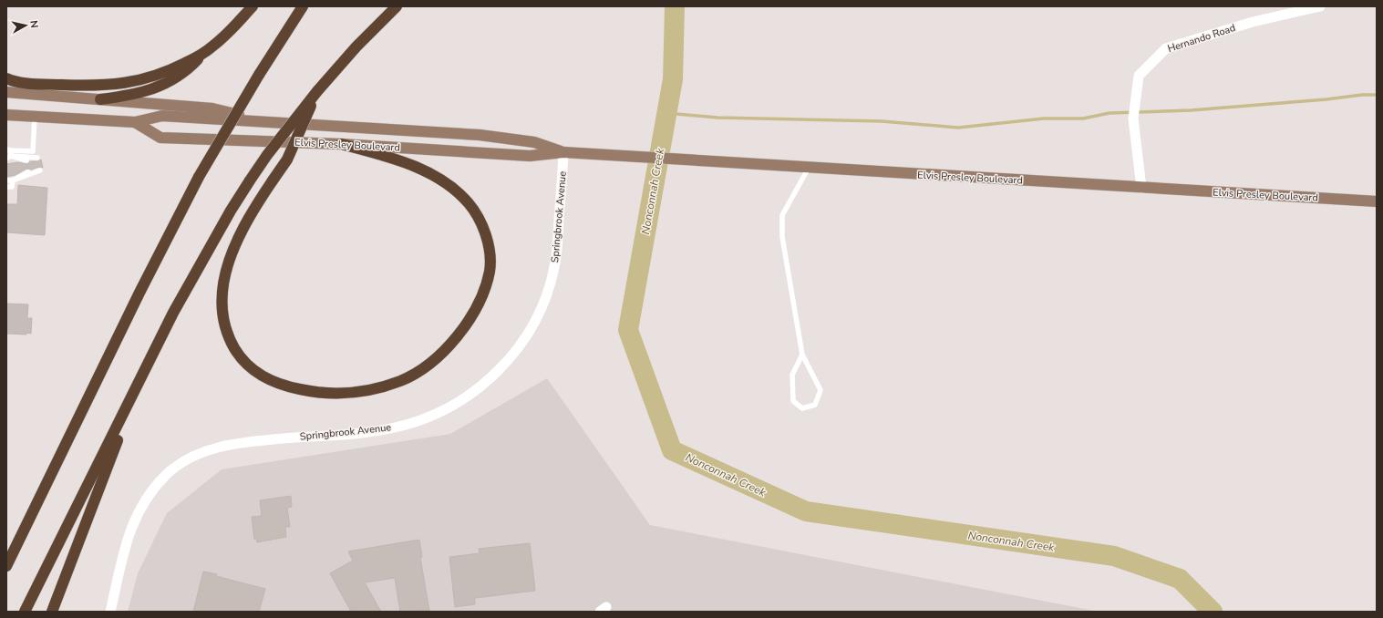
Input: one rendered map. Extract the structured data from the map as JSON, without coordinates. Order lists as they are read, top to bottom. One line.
{"streets":{"main road":["Elvis Presley Boulevard"],"street":["Hernando Road","Springbrook Avenue"]},"crossings":[["Hernando Road","Elvis Presley Boulevard"],["Elvis Presley Boulevard","Springbrook Avenue"]],"water":["Nonconnah Creek"],"north":"right"}
